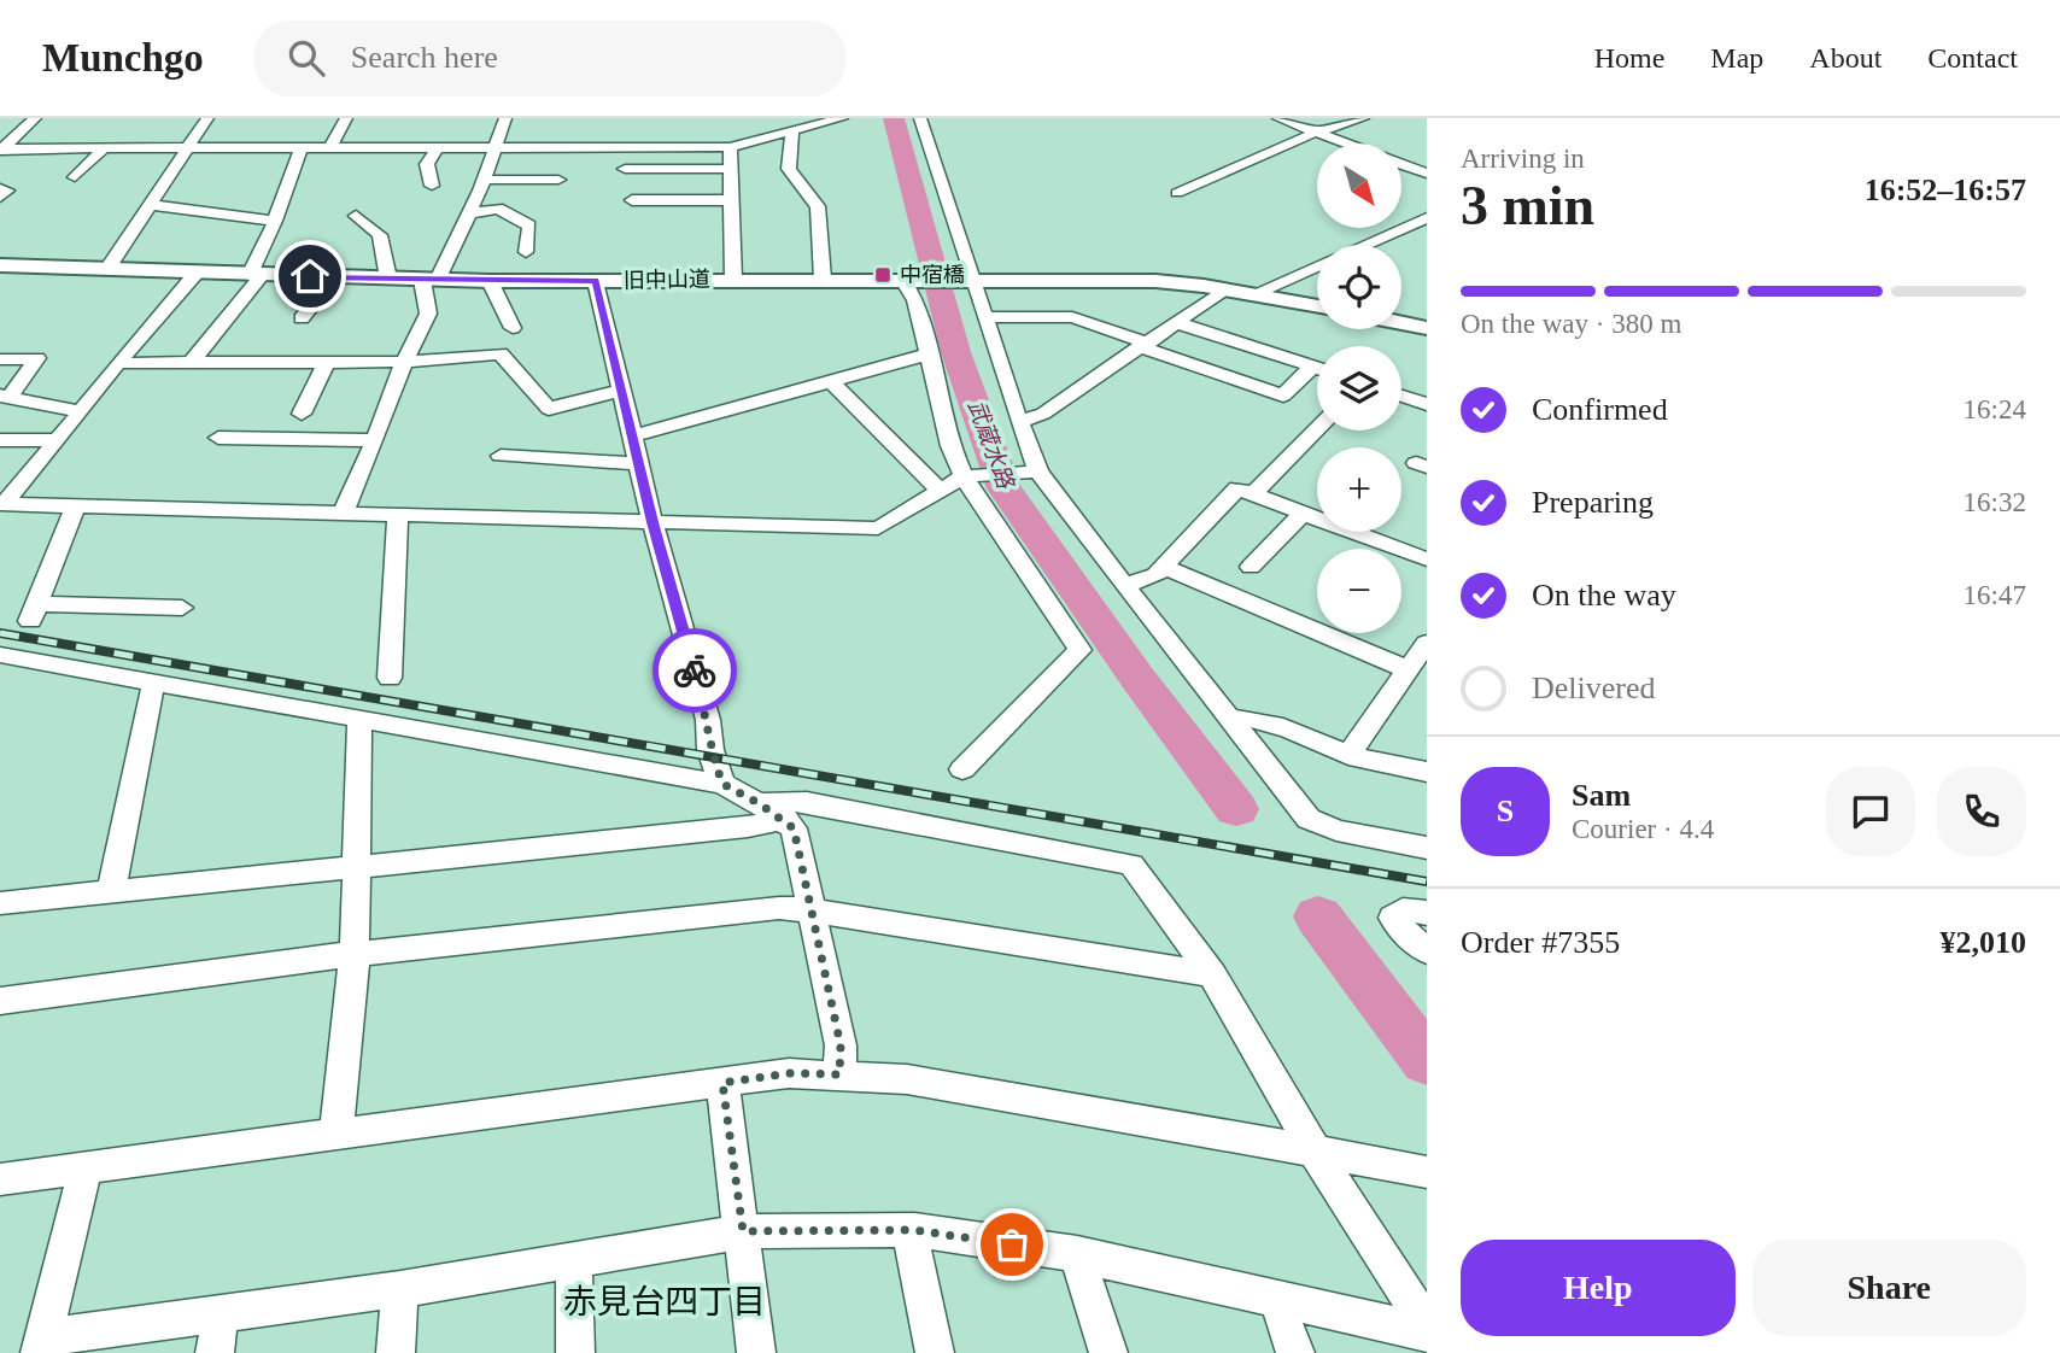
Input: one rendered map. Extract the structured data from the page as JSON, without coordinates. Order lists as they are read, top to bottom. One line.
{"streets":{"main road":["旧中山道"]},"districts":["赤見台四丁目"],"water":["武蔵水路"],"places":{"transit":["中宿橋"]},"north":"bottom right","page":{"header":"Munchgo","search":"Search here","nav":["Home","Map","About","Contact"],"heading":["3 min","Arriving in","16:52–16:57"],"panel":["Sam","Courier · 4.4","Order #7355","¥2,010"],"map_buttons":["+","−"],"bar":"On the way · 380 m","list":[["Confirmed","16:24"],["Preparing","16:32"],["On the way","16:47"],"Delivered"],"round":"S","buttons":["Help","Share"]}}
